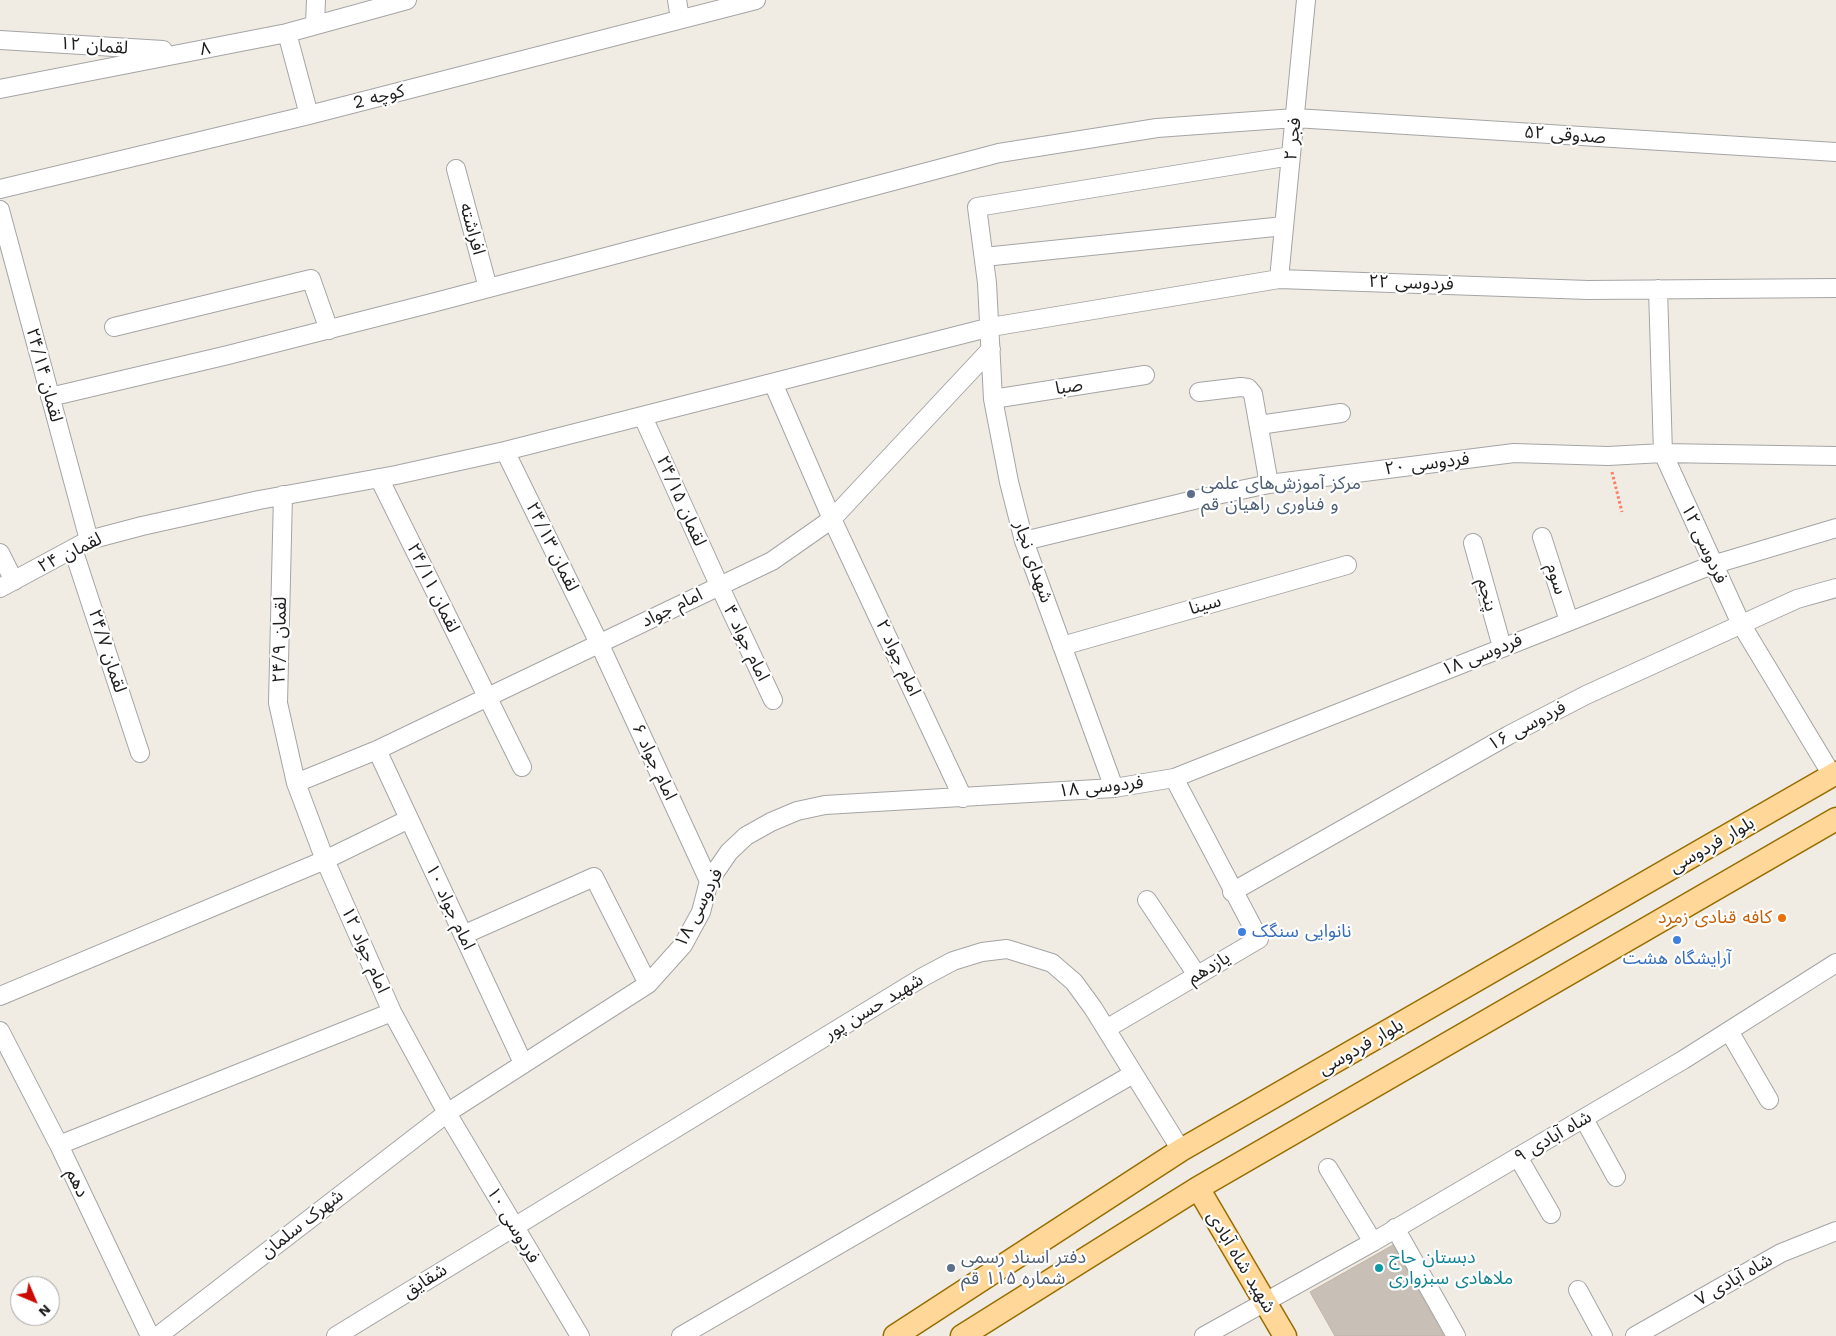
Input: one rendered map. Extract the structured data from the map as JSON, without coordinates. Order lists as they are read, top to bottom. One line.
{"streets":{"main road":["بلوار فردوسی","شهید شاه آبادی"],"street":["لقمان ۱۲","۸","کوچه 2","صدوقی ۵۲","فجر ۲","افراشته","فردوسی ۲۲","لقمان ۲۴/۱۴","صبا","فردوسی ۲۰","لقمان ۲۴/۱۵","فردوسی ۱۲","لقمان ۲۴/۱۳","لقمان ۲۴","شهدای نجار","سوم","لقمان ۲۴/۱۱","پنجم","سینا","امام جواد","لقمان ۲۴/۹","امام جواد ۴","لقمان ۲۴/۷","فردوسی ۱۸","امام جواد ۲","فردوسی ۱۶","امام جواد ۶","امام جواد ۱۰","امام جواد ۱۲","یازدهم","شهید حسن پور","شاه آبادی ۹","دهم","شهرک سلمان","فردوسی ۱۰","شاه آبادی ۷","شقایق"]},"crossings":[["لقمان ۱۲","۸"],["صدوقی ۵۲","فجر ۲"],["صدوقی ۵۲","افراشته"],["صدوقی ۵۲","لقمان ۲۴/۱۴"],["فجر ۲","فردوسی ۲۲"],["فجر ۲","شهدای نجار"],["فردوسی ۲۲","لقمان ۲۴/۱۵"],["فردوسی ۲۲","فردوسی ۱۲"],["فردوسی ۲۲","لقمان ۲۴/۱۳"],["فردوسی ۲۲","لقمان ۲۴"],["فردوسی ۲۲","شهدای نجار"],["فردوسی ۲۲","امام جواد ۲"],["لقمان ۲۴/۱۴","لقمان ۲۴"],["صبا","شهدای نجار"],["فردوسی ۲۰","فردوسی ۱۲"],["فردوسی ۲۰","شهدای نجار"],["لقمان ۲۴/۱۵","امام جواد"],["لقمان ۲۴/۱۵","امام جواد ۴"],["فردوسی ۱۲","فردوسی ۱۸"],["فردوسی ۱۲","فردوسی ۱۶"],["فردوسی ۱۲","بلوار فردوسی"],["لقمان ۲۴/۱۳","لقمان ۲۴"],["لقمان ۲۴/۱۳","امام جواد"],["لقمان ۲۴/۱۳","امام جواد ۶"],["لقمان ۲۴","لقمان ۲۴/۱۱"],["لقمان ۲۴","لقمان ۲۴/۹"],["لقمان ۲۴","لقمان ۲۴/۷"],["شهدای نجار","سینا"],["شهدای نجار","امام جواد"],["شهدای نجار","فردوسی ۱۸"],["سوم","فردوسی ۱۸"],["لقمان ۲۴/۱۱","امام جواد"],["پنجم","فردوسی ۱۸"],["امام جواد","لقمان ۲۴/۹"],["امام جواد","امام جواد ۴"],["امام جواد","امام جواد ۲"],["امام جواد","امام جواد ۶"],["امام جواد","امام جواد ۱۰"],["امام جواد","امام جواد ۱۲"],["لقمان ۲۴/۹","امام جواد ۱۲"],["فردوسی ۱۸","امام جواد ۲"],["فردوسی ۱۸","امام جواد ۶"],["فردوسی ۱۸","امام جواد ۱۰"],["فردوسی ۱۸","امام جواد ۱۲"],["فردوسی ۱۸","یازدهم"],["فردوسی ۱۸","شهرک سلمان"],["فردوسی ۱۸","فردوسی ۱۰"],["فردوسی ۱۶","یازدهم"],["بلوار فردوسی","شهید حسن پور"],["امام جواد ۱۲","شهرک سلمان"],["امام جواد ۱۲","فردوسی ۱۰"],["یازدهم","شهید حسن پور"],["شهید حسن پور","فردوسی ۱۰"],["شهید حسن پور","شقایق"],["شاه آبادی ۹","شهید شاه آبادی"],["شهرک سلمان","فردوسی ۱۰"],["فردوسی ۱۰","شقایق"]],"places":["مرکز آموزش‌های علمی و فناوری راهیان قم","کافه قنادی زمرد","نانوایی سنگک","آرایشگاه هشت","دفتر اسناد رسمی شماره ۱۱۵ قم","دبستان حاج ملاهادی سبزواری"],"north":"bottom right"}
